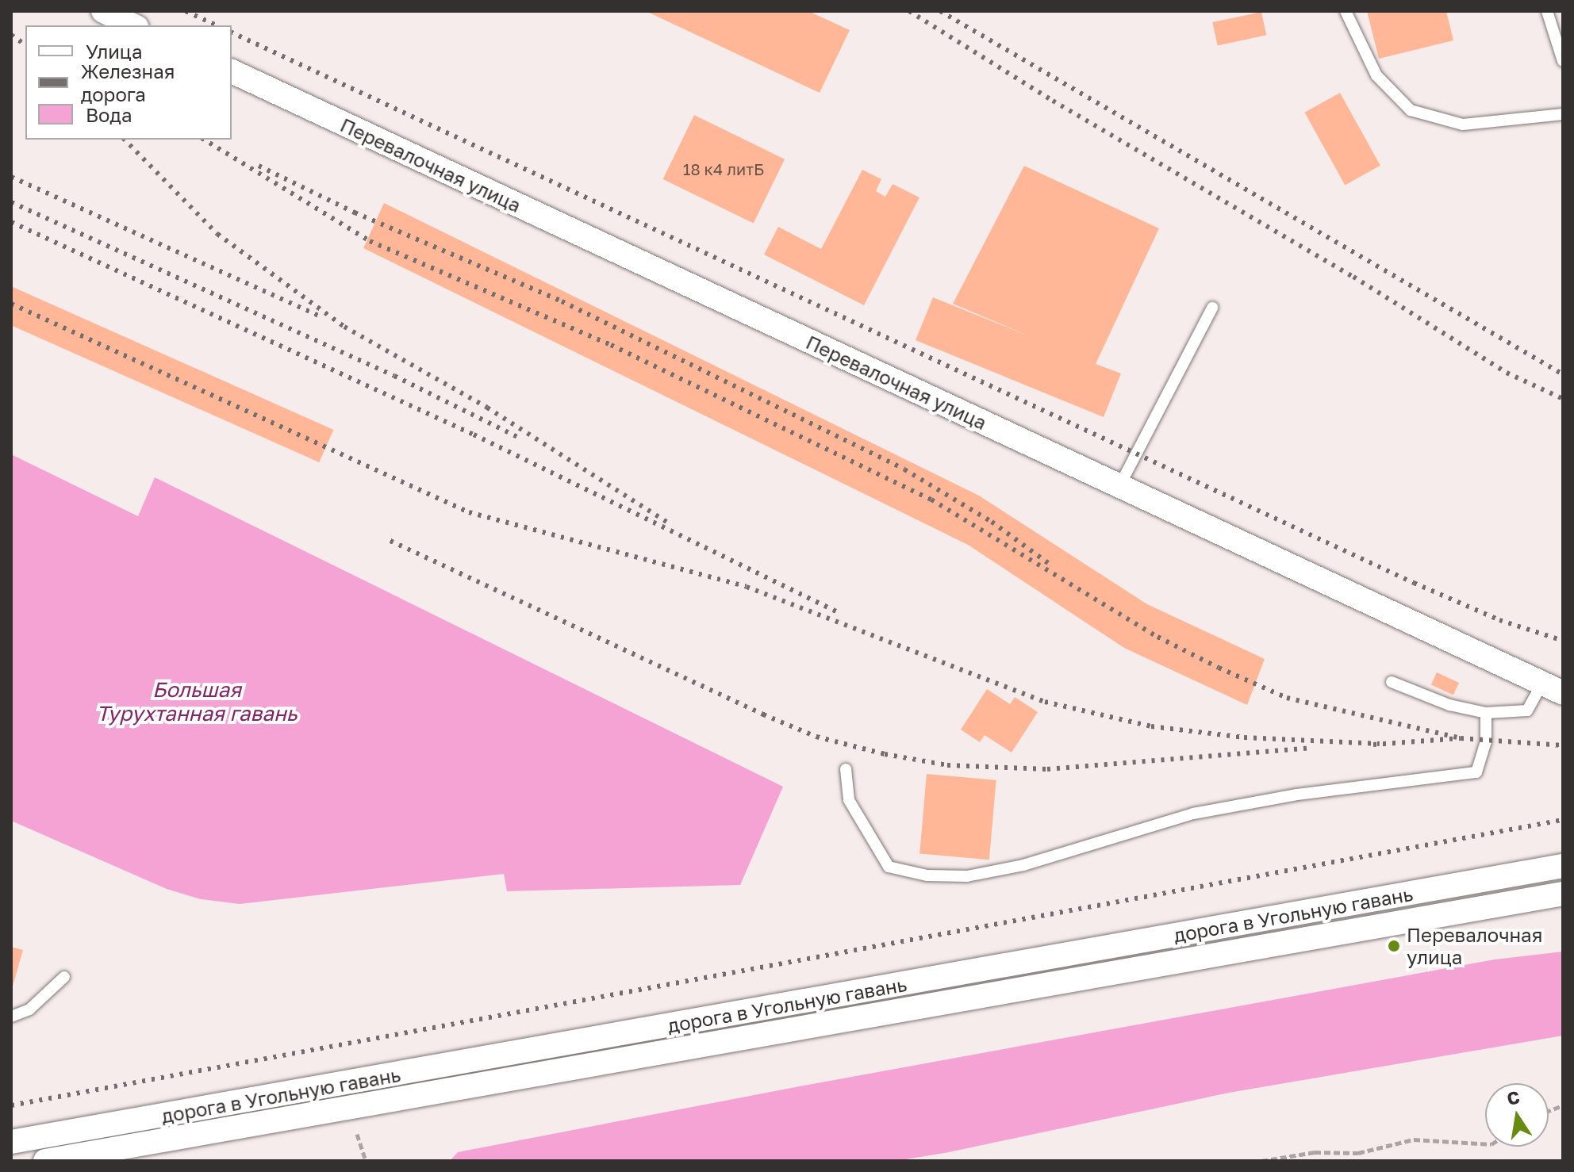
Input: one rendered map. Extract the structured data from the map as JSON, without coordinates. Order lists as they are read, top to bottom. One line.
{"streets":{"street":["Перевалочная улица","дорога в Угольную гавань"]},"water":["Большая Турухтанная гавань"],"places":["Перевалочная улица"],"house_numbers":["18 к4 литБ"],"legend":["Улица","Железная дорога","Вода"],"north":"top"}
